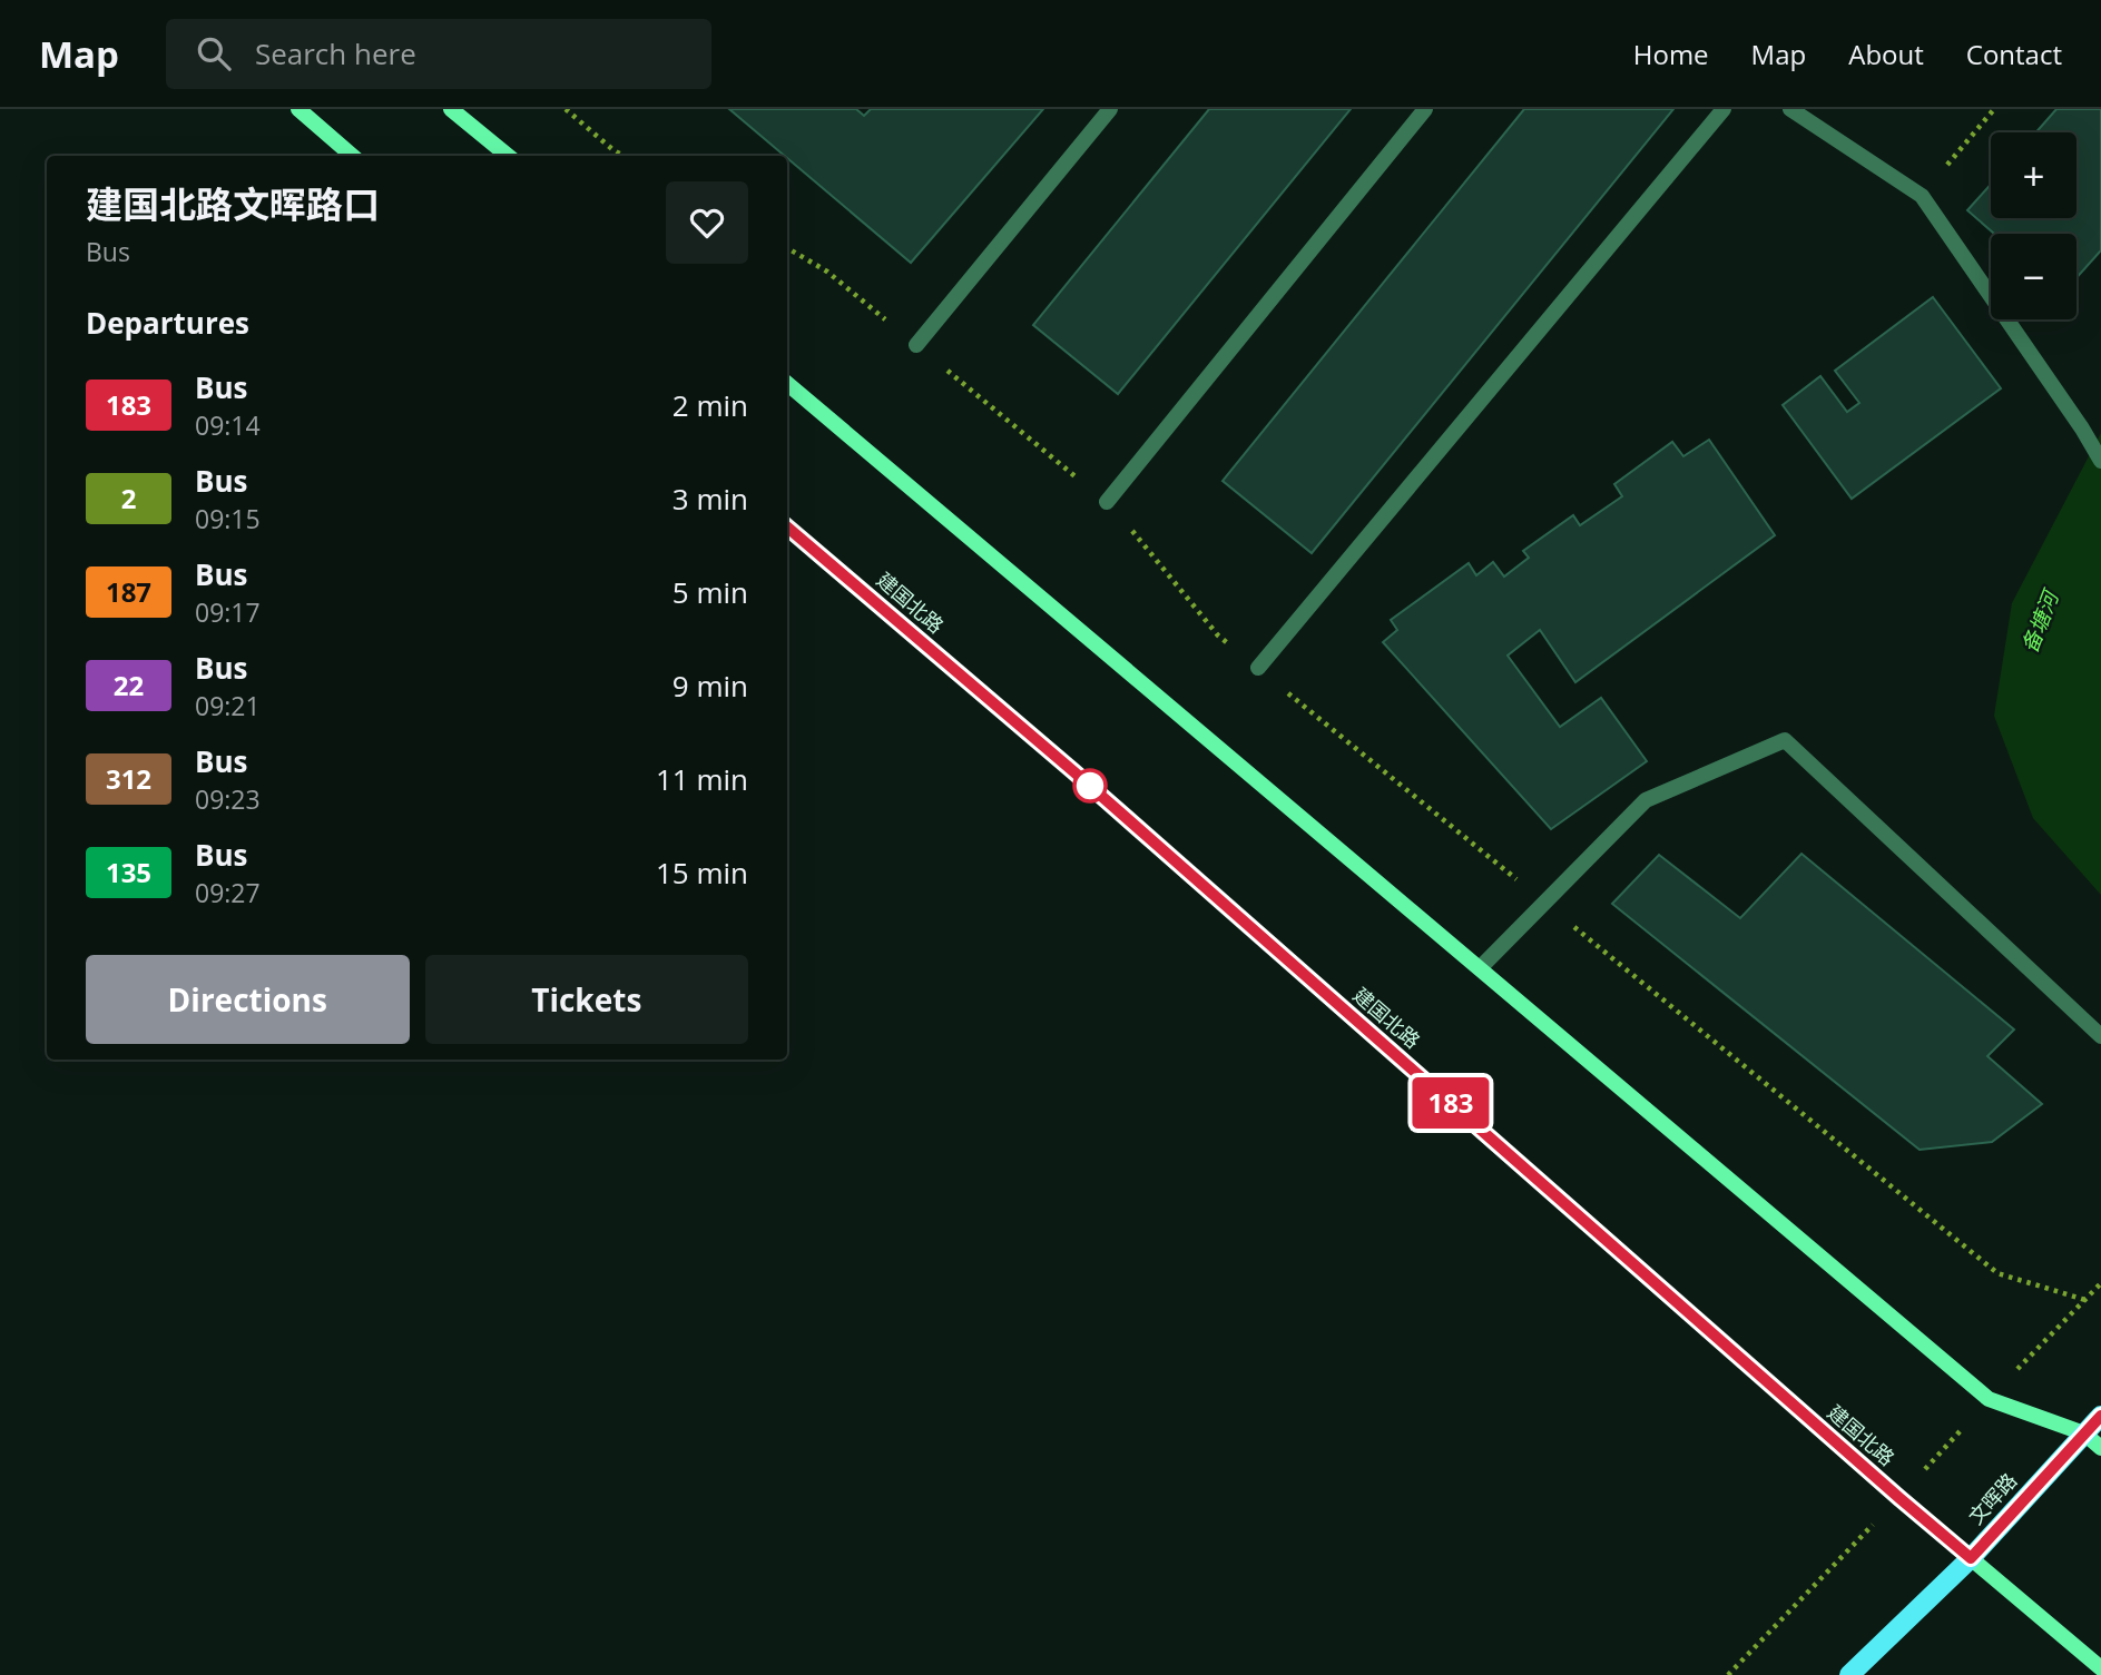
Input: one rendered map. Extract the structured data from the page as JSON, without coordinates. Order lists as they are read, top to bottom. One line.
{"streets":{"main road":["建国北路","文晖路"]},"crossings":[["建国北路","文晖路"]],"water":["备塘河"],"lines":["bus line 183"],"page":{"header":"Map","search":"Search here","nav":["Home","Map","About","Contact"],"on_map":"183","map_buttons":["+","−"],"heading":[["建国北路文晖路口","Bus"],"Departures"],"list":[{"mark":"183","name":"Bus","note":"09:14","value":"2 min"},{"mark":"2","name":"Bus","note":"09:15","value":"3 min"},{"mark":"187","name":"Bus","note":"09:17","value":"5 min"},{"mark":"22","name":"Bus","note":"09:21","value":"9 min"},{"mark":"312","name":"Bus","note":"09:23","value":"11 min"},{"mark":"135","name":"Bus","note":"09:27","value":"15 min"}],"buttons":["Directions","Tickets"]}}
